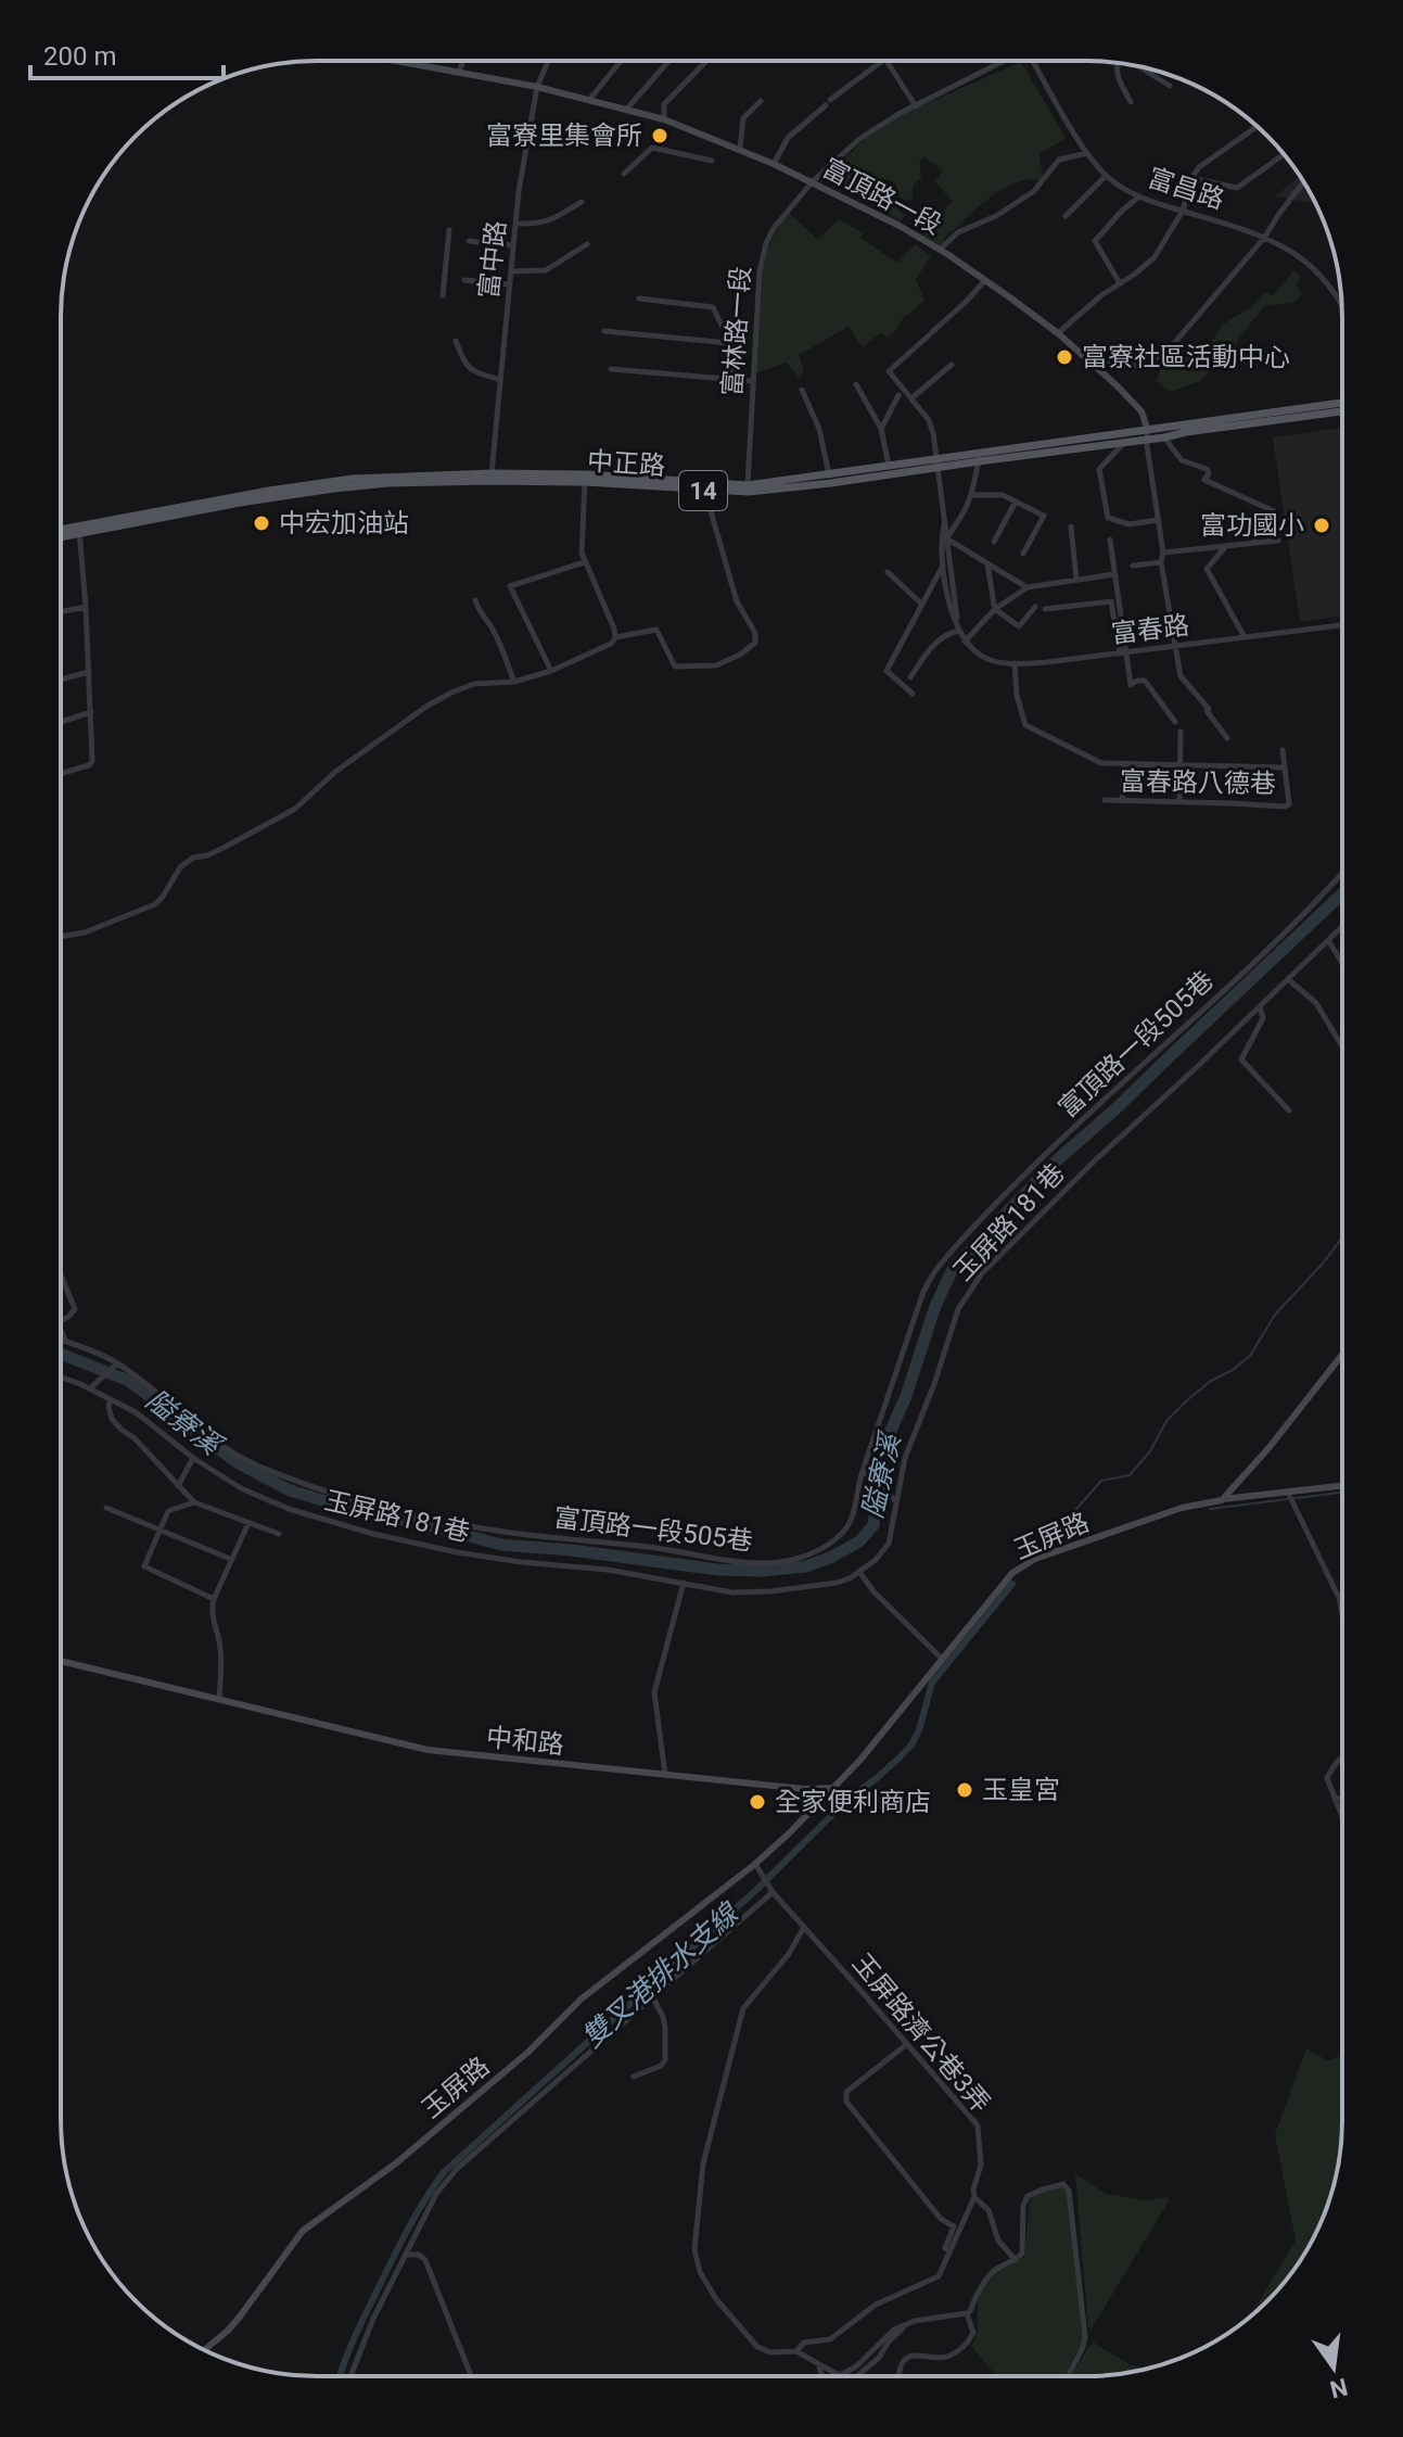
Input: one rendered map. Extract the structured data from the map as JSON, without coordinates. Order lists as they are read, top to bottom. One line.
{"streets":{"main road":["中正路","14"],"street":["富昌路","富頂路一段","富中路","富林路一段","富春路","富春路八德巷","富頂路一段505巷","玉屏路181巷","玉屏路","中和路","玉屏路濟公巷3弄"]},"crossings":[["富頂路一段","富中路"],["富頂路一段","富林路一段"],["富頂路一段","中正路"],["富頂路一段","富春路"],["富中路","中正路"],["富林路一段","中正路"],["玉屏路","中和路"]],"water":["隘寮溪","雙叉港排水支線"],"places":["富寮里集會所","富寮社區活動中心","中宏加油站","富功國小","玉皇宮","全家便利商店"],"scale_bar":"200 m","north":"bottom"}
